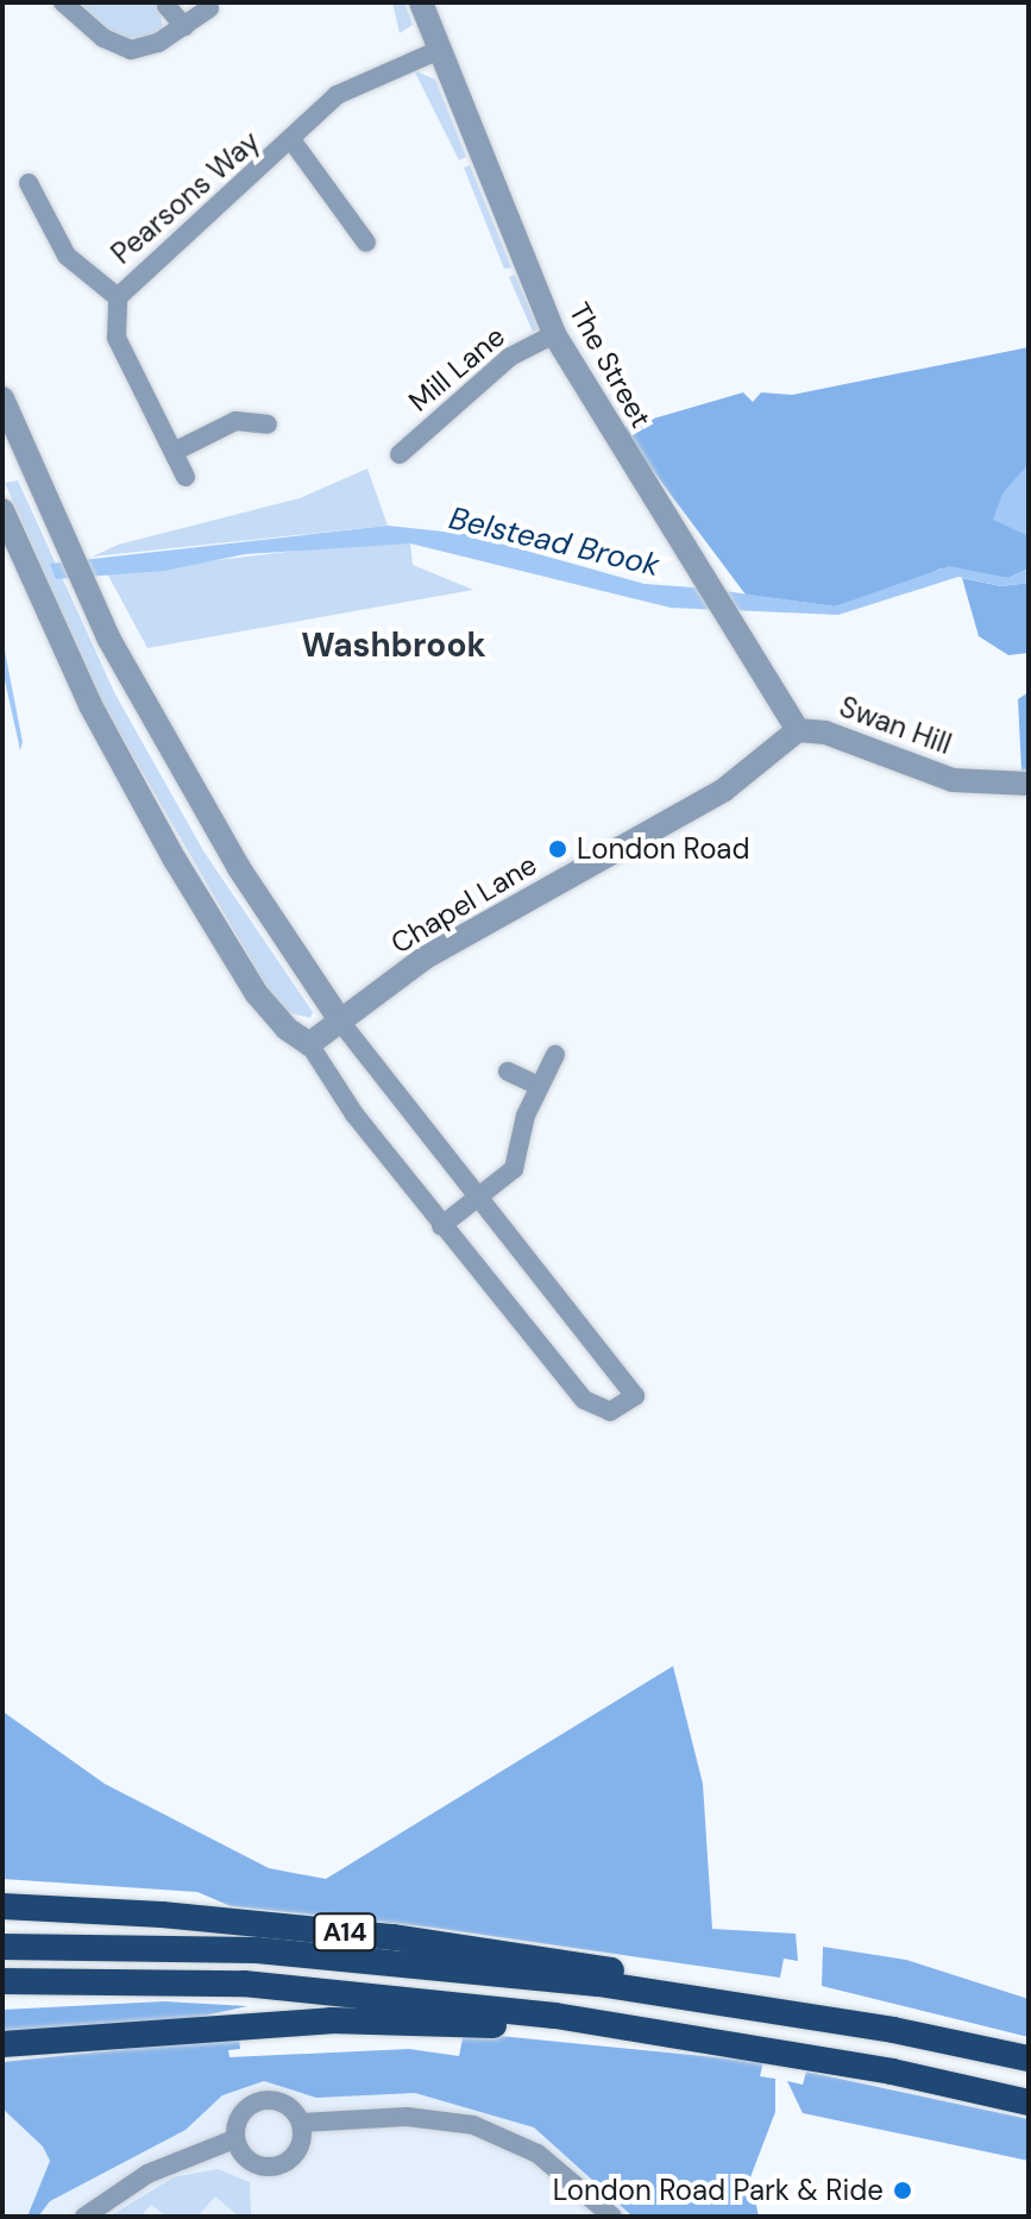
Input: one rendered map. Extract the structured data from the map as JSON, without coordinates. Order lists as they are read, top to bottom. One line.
{"streets":{"highway":["A14"],"street":["Pearsons Way","The Street","Mill Lane","Swan Hill","Chapel Lane"]},"crossings":[["Pearsons Way","The Street"],["The Street","Mill Lane"],["The Street","Swan Hill"],["The Street","Chapel Lane"],["Swan Hill","Chapel Lane"]],"districts":["Washbrook"],"water":["Belstead Brook"],"places":["London Road","London Road Park & Ride"]}
